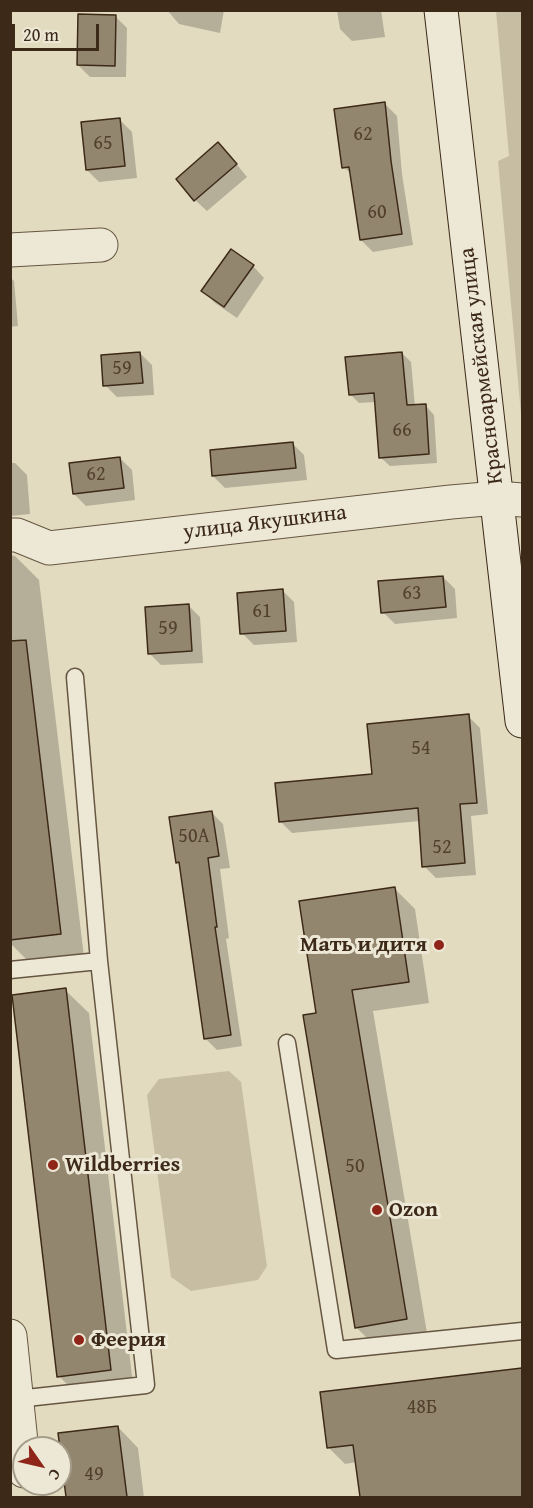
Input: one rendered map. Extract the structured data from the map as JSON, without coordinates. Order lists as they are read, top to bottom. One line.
{"streets":{"street":["Красноармейская улица","улица Якушкина"]},"crossings":[["Красноармейская улица","улица Якушкина"]],"places":["Мать и дитя","Wildberries","Ozon","Феерия"],"house_numbers":["62","65","60","59","66","62","63","61","59","54","50А","52","50","48Б","49"],"scale_bar":"20 m","north":"bottom right"}
